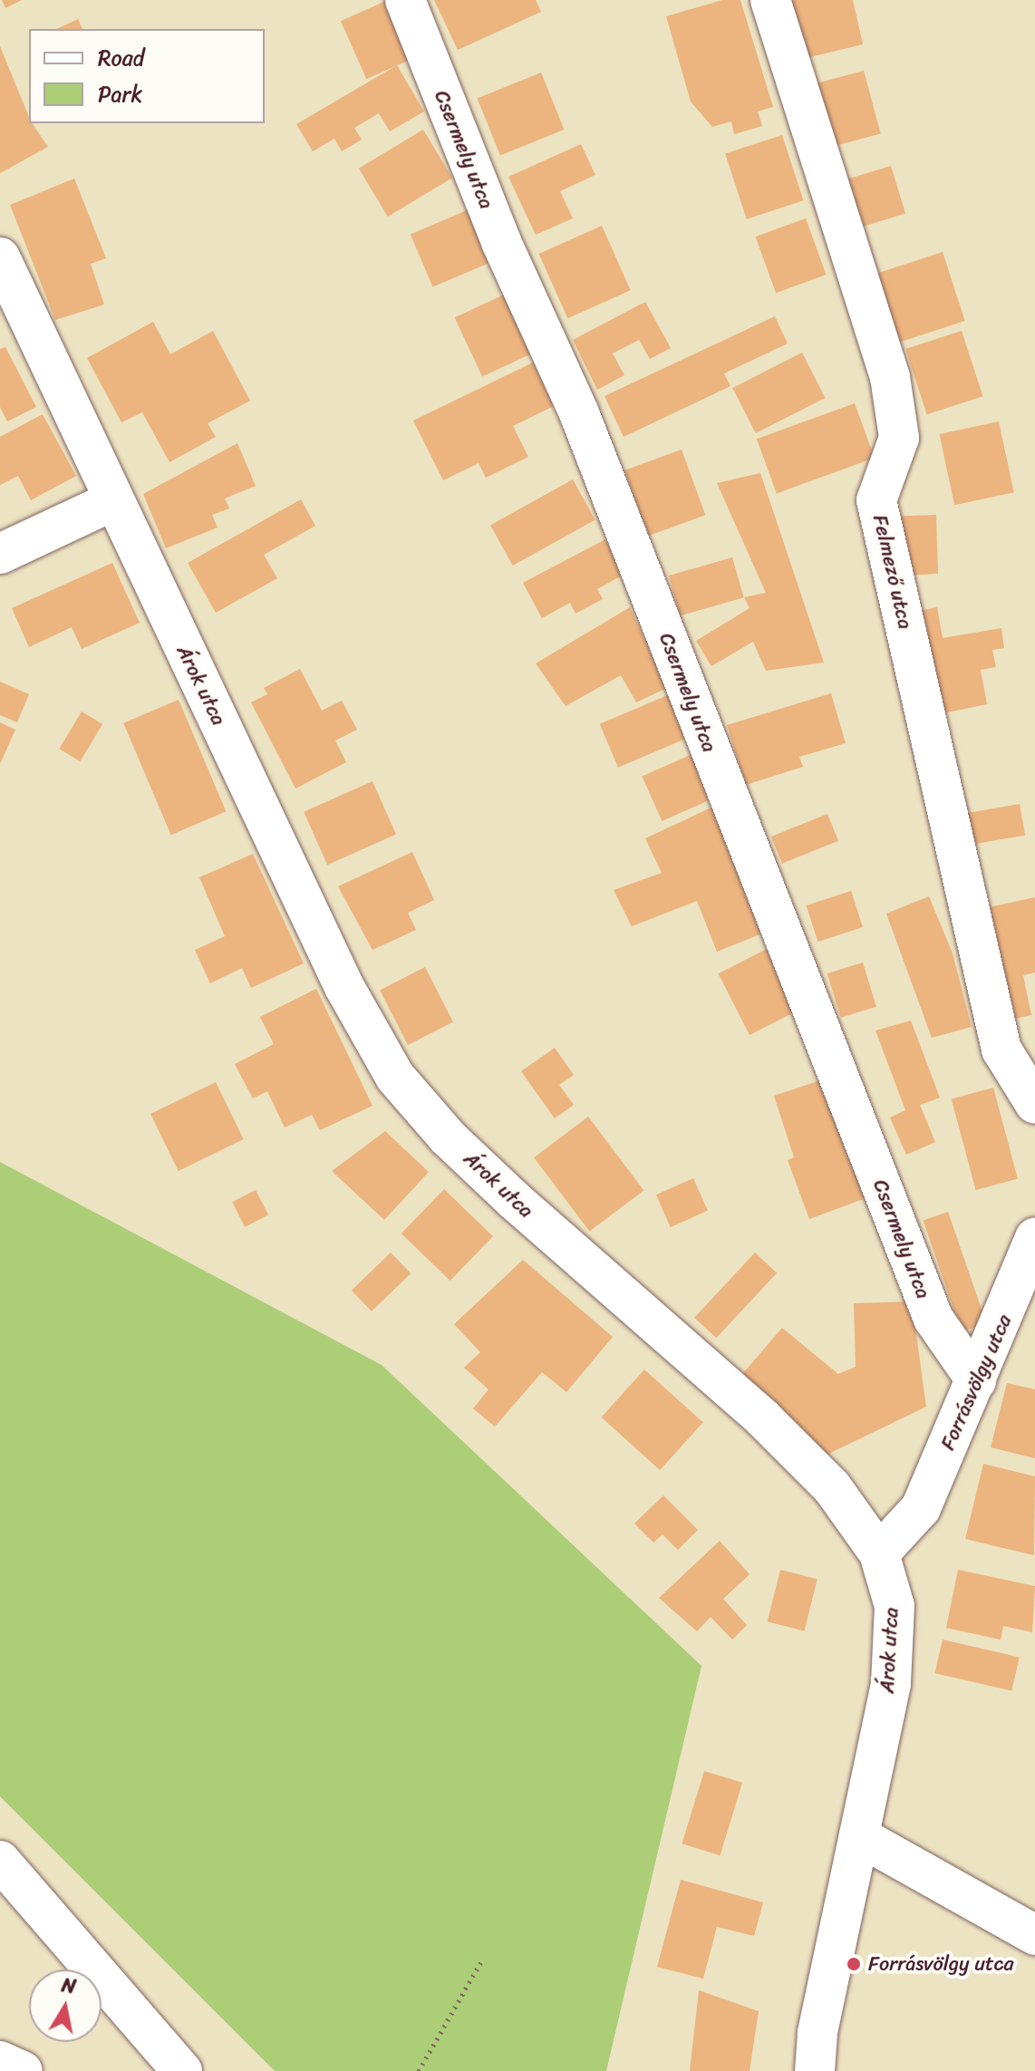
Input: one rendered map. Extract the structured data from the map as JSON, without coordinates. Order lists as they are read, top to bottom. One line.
{"streets":{"street":["Csermely utca","Felmező utca","Árok utca","Forrásvölgy utca"]},"crossings":[["Csermely utca","Forrásvölgy utca"],["Árok utca","Forrásvölgy utca"]],"places":["Forrásvölgy utca"],"legend":["Road","Park"],"north":"top"}
